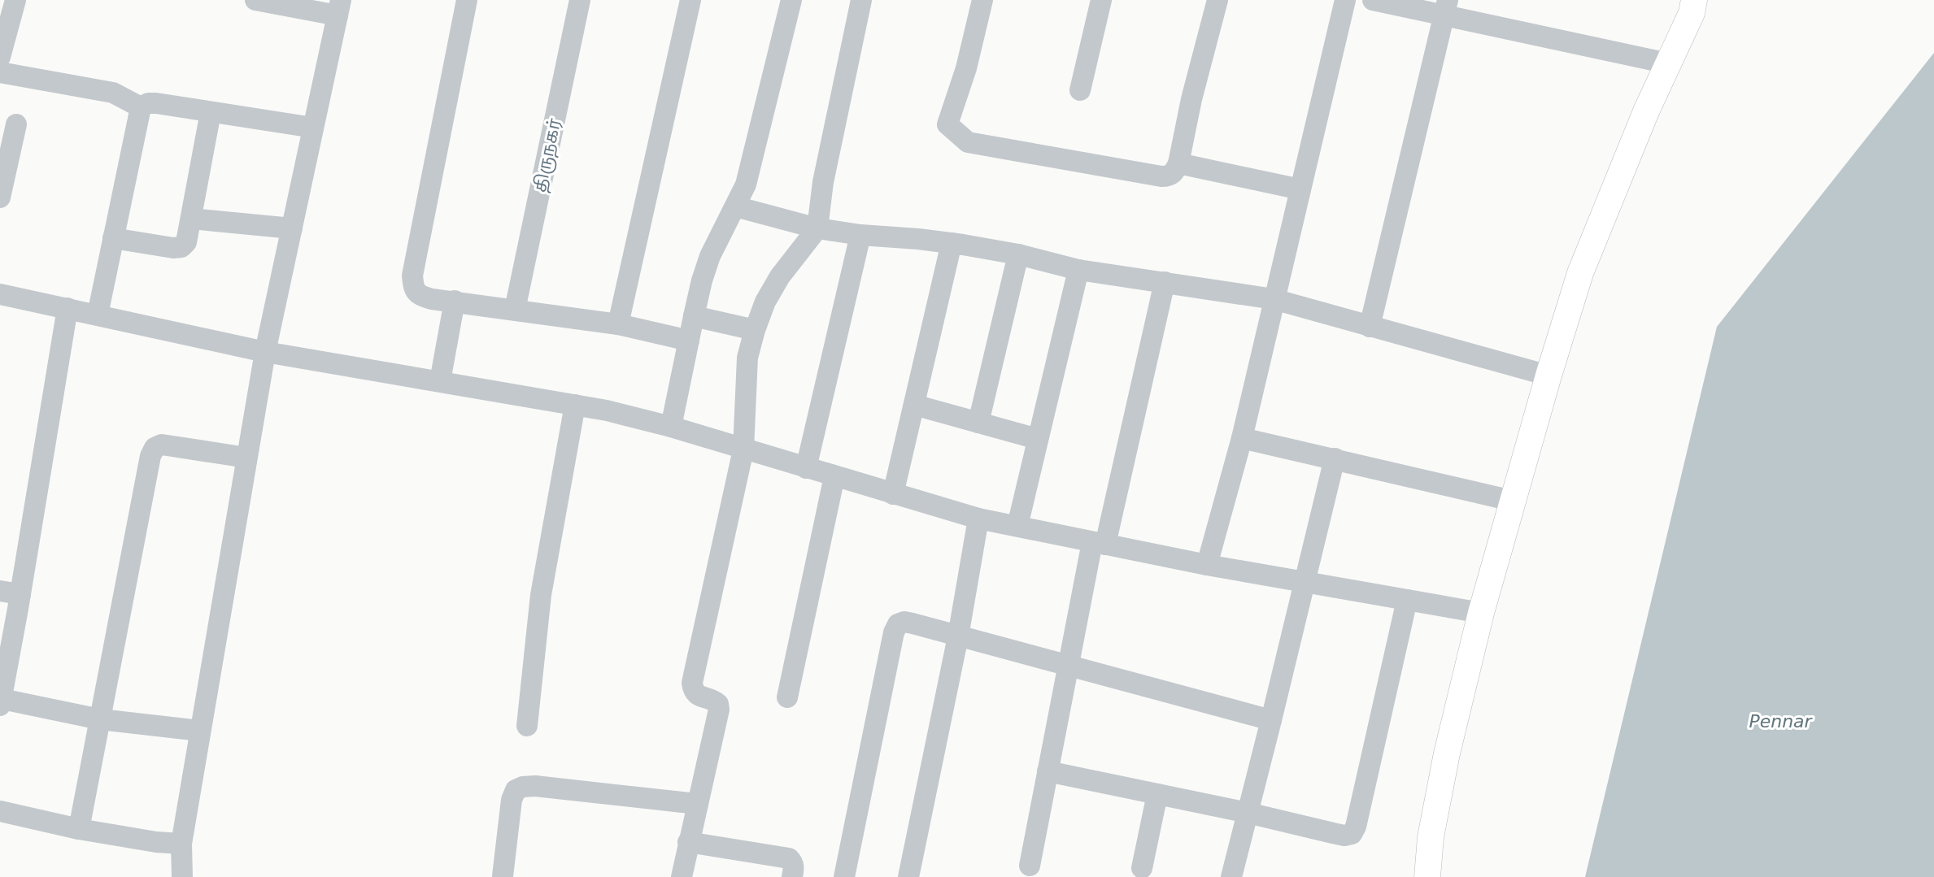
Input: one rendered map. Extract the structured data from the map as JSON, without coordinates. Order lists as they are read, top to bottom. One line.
{"streets":{"street":["திருநகர்"]},"water":["Pennar"]}
